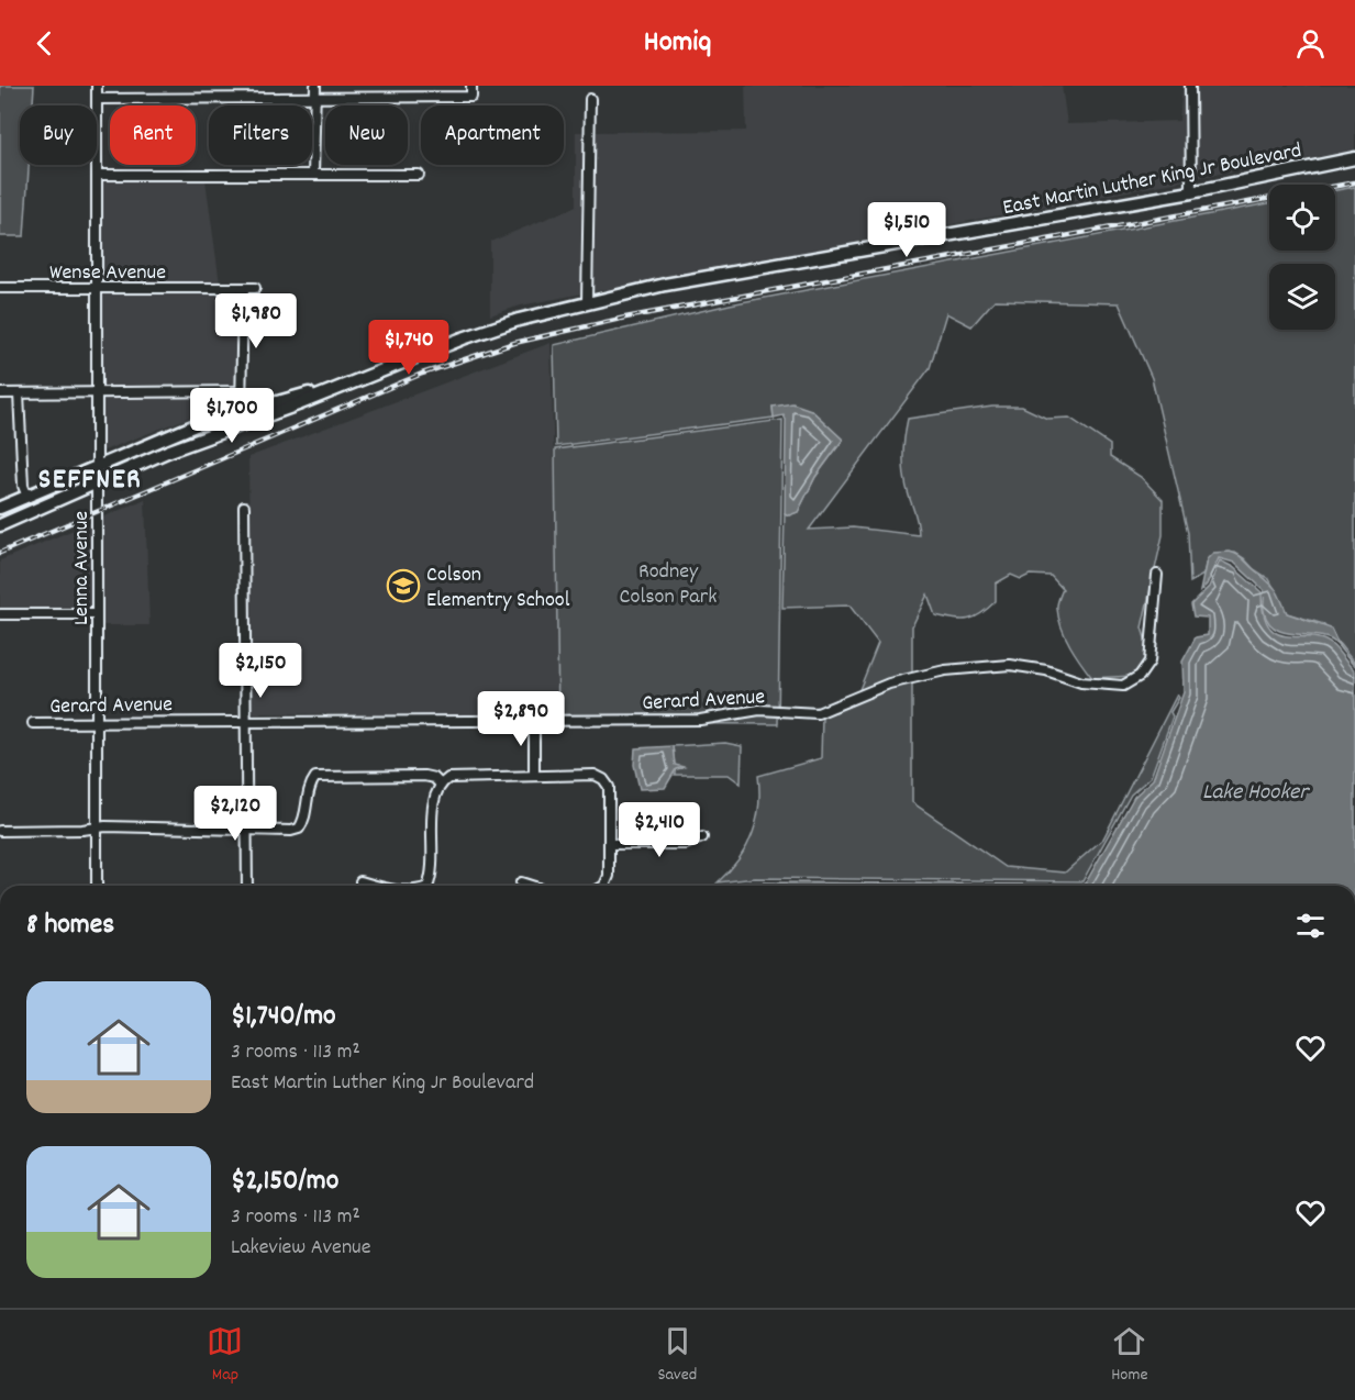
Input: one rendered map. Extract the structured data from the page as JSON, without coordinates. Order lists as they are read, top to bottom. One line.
{"streets":{"main road":["East Martin Luther King Jr Boulevard"],"street":["Wense Avenue","Lenna Avenue","Gerard Avenue"]},"crossings":[["Wense Avenue","Lenna Avenue"],["Lenna Avenue","Gerard Avenue"]],"districts":["SEFFNER"],"water":["Lake Hooker"],"parks":["Rodney Colson Park"],"places":{"school or university":["Colson Elementry School"]},"page":{"header":"Homiq","chip":["Buy","Rent","Filters","New","Apartment"],"price":["$1,510","$1,980","$1,740","$1,700","$2,150","$2,890","$2,120","$2,410"],"heading":"8 homes","list":[{"name":"$1,740/mo","note":"3 rooms · 113 m² · East Martin Luther King Jr Boulevard"},{"name":"$2,150/mo","note":"3 rooms · 113 m² · Lakeview Avenue"}],"tabs":["Map","Saved","Home"]}}
